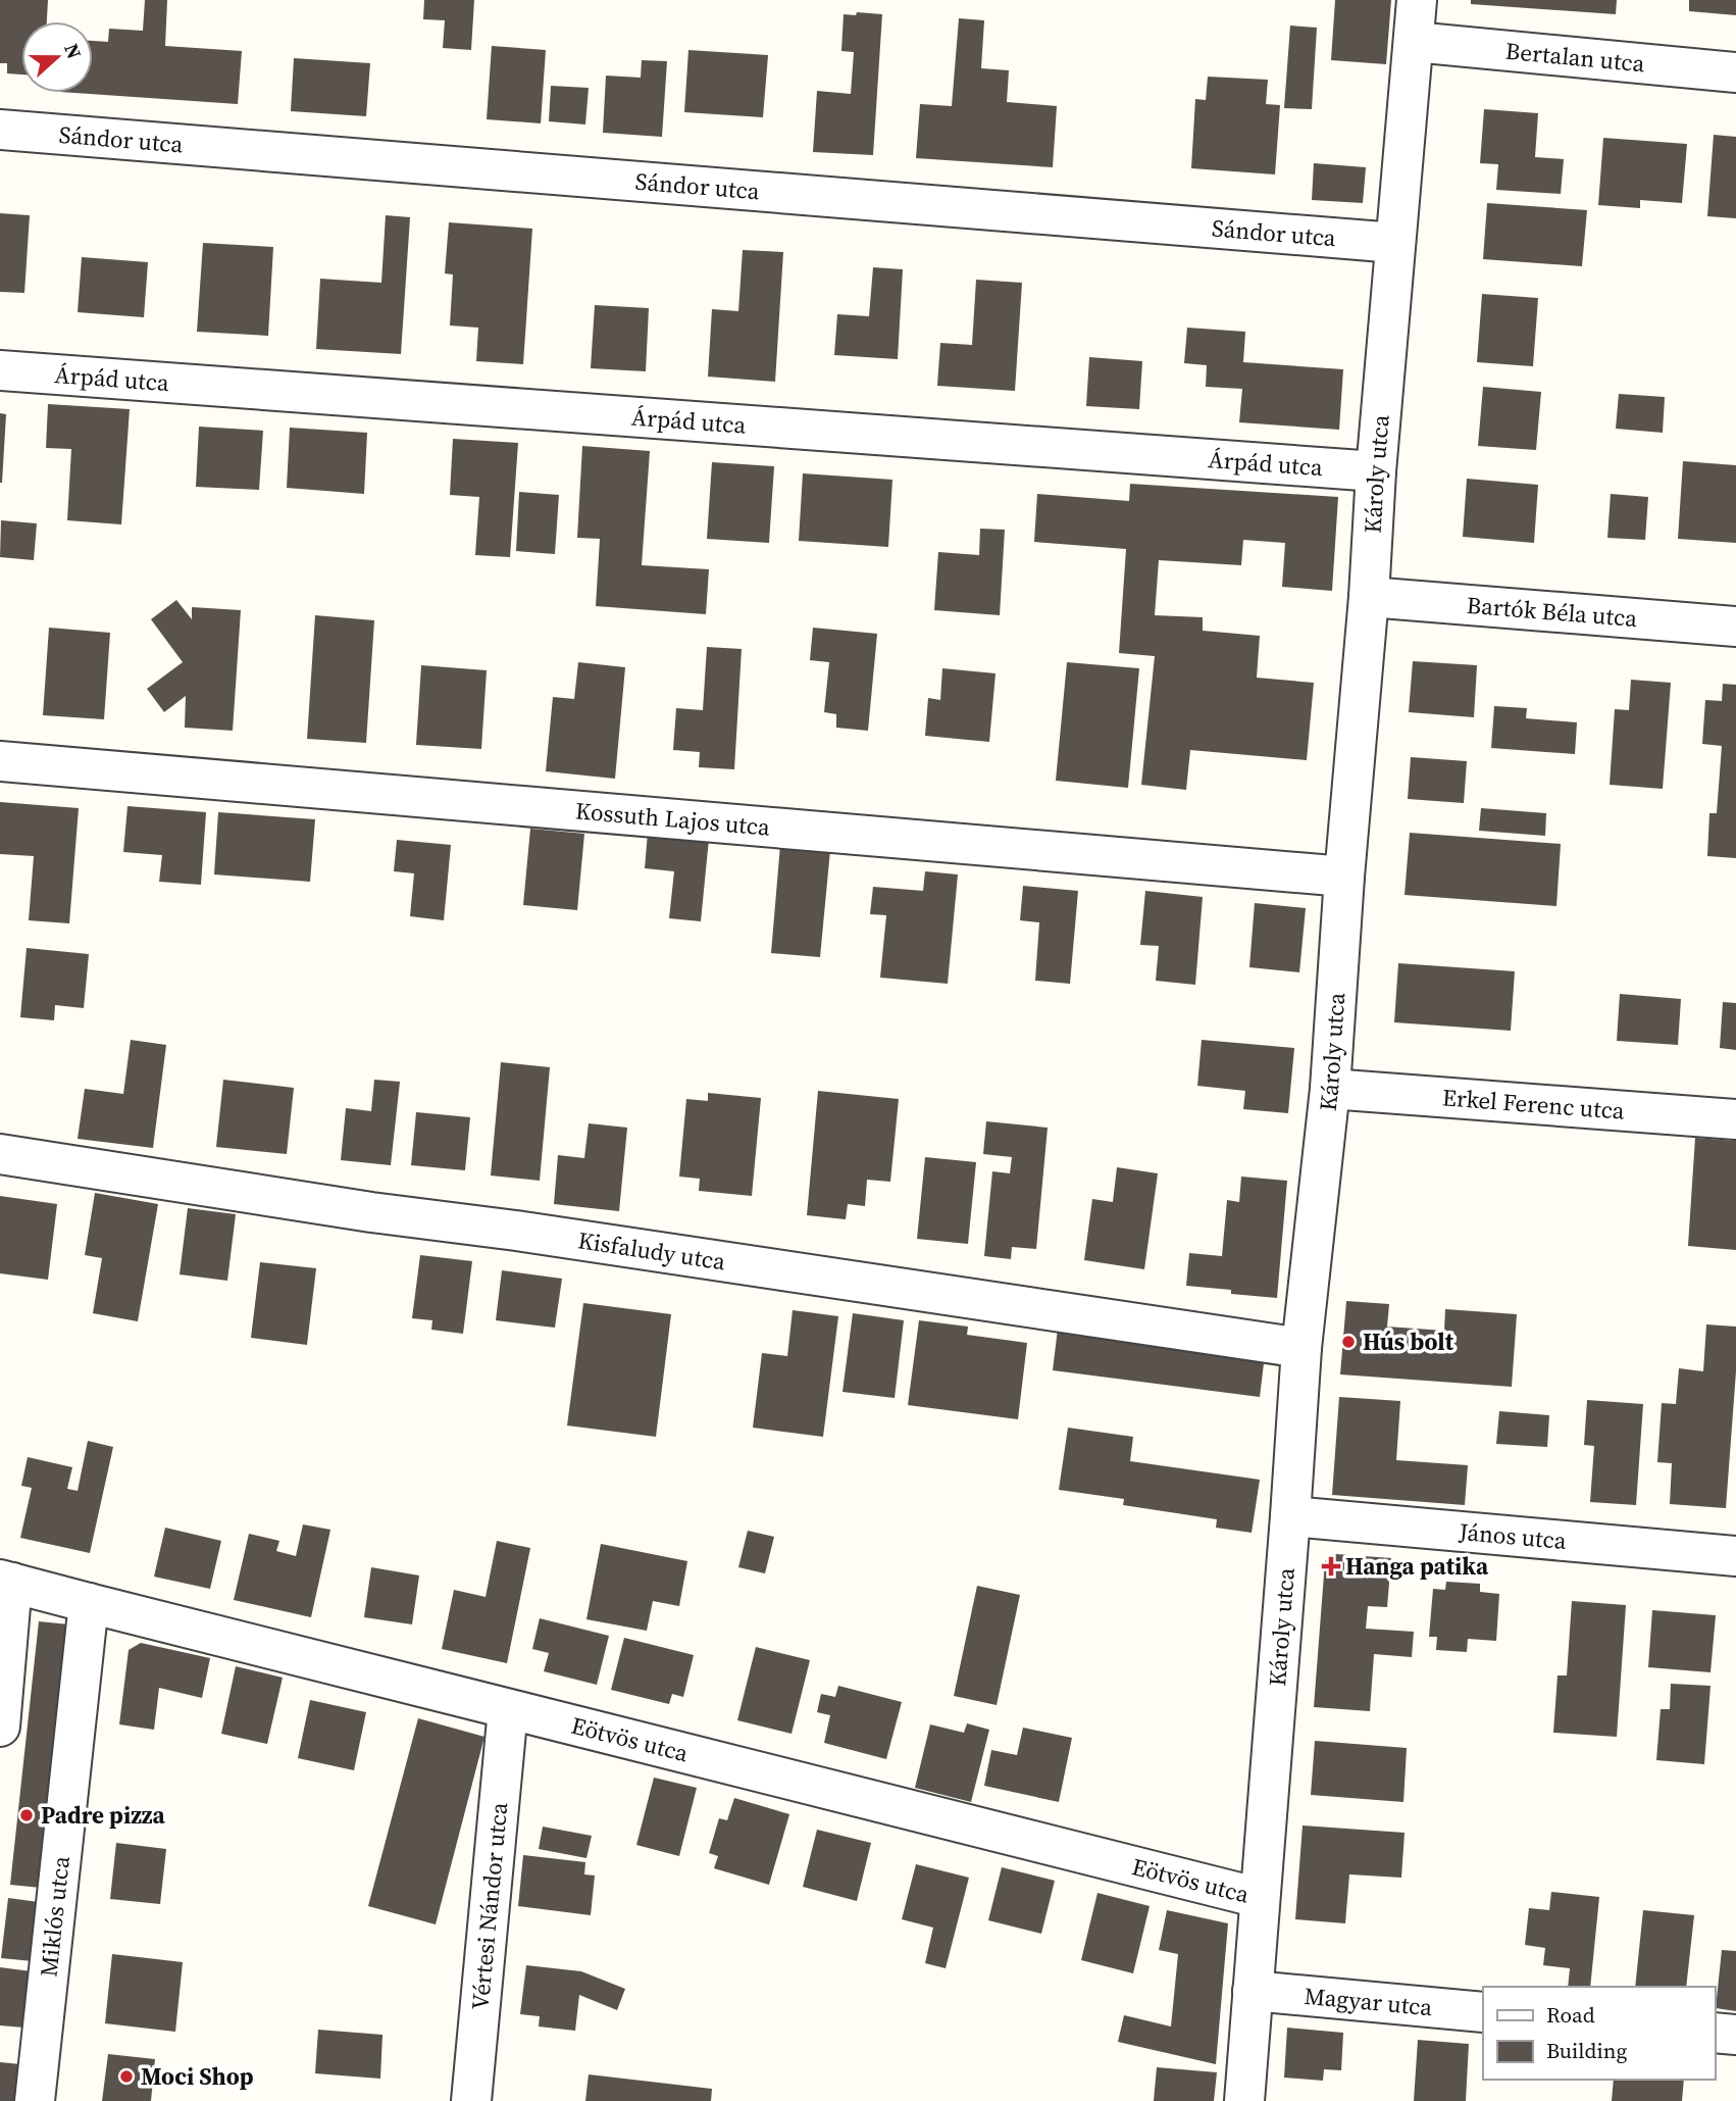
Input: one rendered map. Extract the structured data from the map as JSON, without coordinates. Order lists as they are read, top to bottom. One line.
{"streets":{"street":["Bertalan utca","Sándor utca","Árpád utca","Károly utca","Bartók Béla utca","Kossuth Lajos utca","Erkel Ferenc utca","Kisfaludy utca","János utca","Eötvös utca","Vértesi Nándor utca","Miklós utca","Magyar utca"]},"crossings":[["Bertalan utca","Károly utca"],["Sándor utca","Károly utca"],["Árpád utca","Károly utca"],["Károly utca","Bartók Béla utca"],["Károly utca","Kossuth Lajos utca"],["Károly utca","Erkel Ferenc utca"],["Károly utca","Kisfaludy utca"],["Károly utca","János utca"],["Károly utca","Eötvös utca"],["Károly utca","Magyar utca"],["Eötvös utca","Vértesi Nándor utca"],["Eötvös utca","Miklós utca"]],"places":{"other":["Hús bolt","Padre pizza","Moci Shop"],"health":["Hanga patika"]},"legend":["Road","Building"],"north":"right"}
